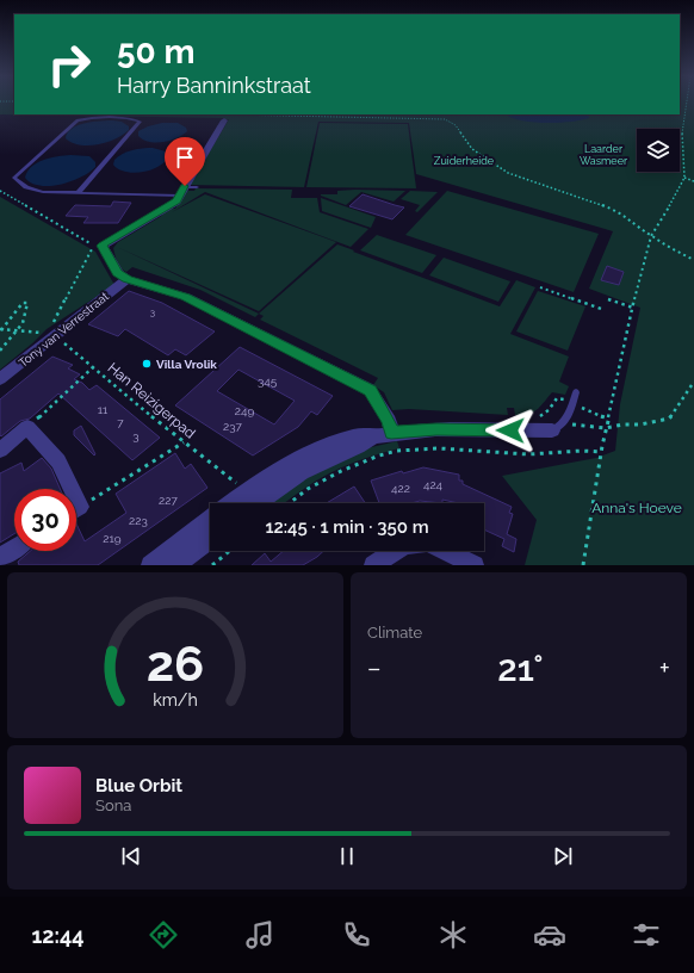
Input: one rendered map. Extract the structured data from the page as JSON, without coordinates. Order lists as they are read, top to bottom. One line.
{"streets":{"street":["Tony van Verrestraat"],"path":["Han Reizigerpad"]},"crossings":[["Tony van Verrestraat","Han Reizigerpad"]],"parks":["Laarder Wasmeer","Zuiderheide","Anna's Hoeve"],"places":["Villa Vrolik"],"house_numbers":["3","345","11","249","7","237","3","424","422","227","223","219"],"page":{"turn":["50 m","Harry Banninkstraat"],"limit":"30","trip":"12:45 · 1 min · 350 m","tile":"Climate","heat":["−","21°","+"],"song":["Blue Orbit","Sona"],"tabs":"12:44","gauge":["26","km/h"]}}
